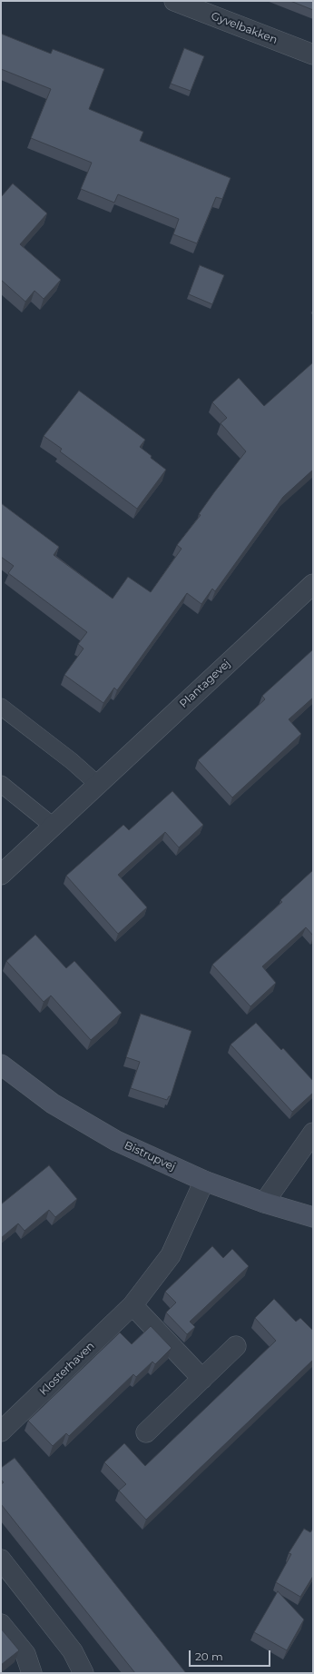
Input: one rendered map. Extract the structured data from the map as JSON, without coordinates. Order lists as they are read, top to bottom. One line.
{"streets":{"main road":["Bistrupvej"],"street":["Gyvelbakken","Plantagevej","Klosterhaven"]},"crossings":[["Bistrupvej","Klosterhaven"]],"scale_bar":"20 m"}
